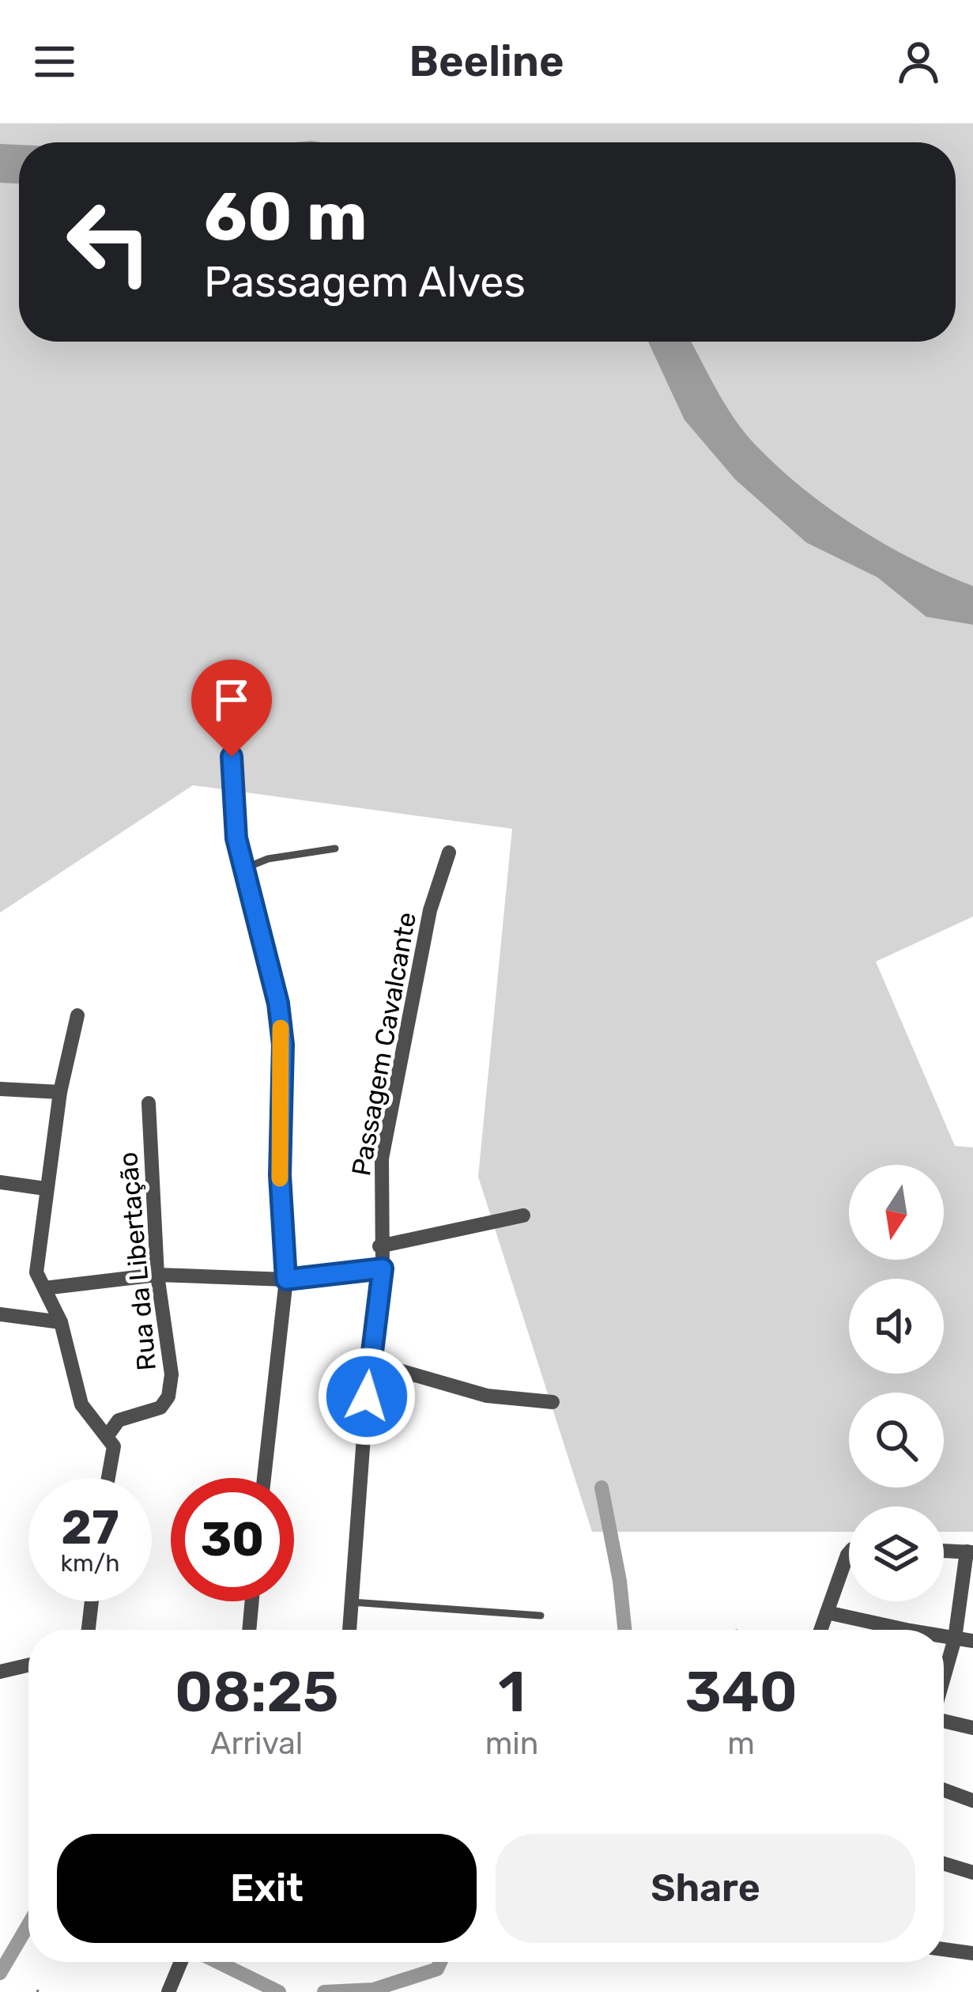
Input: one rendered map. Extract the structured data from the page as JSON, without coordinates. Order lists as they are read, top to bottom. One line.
{"streets":{"street":["Passagem Cavalcante","Rua da Libertação"]},"north":"bottom","page":{"header":"Beeline","turn":["60 m","Passagem Alves"],"speed":"27 km/h","limit":"30","eta":["08:25","Arrival","1","min","340","m"],"buttons":["Exit","Share"]}}
